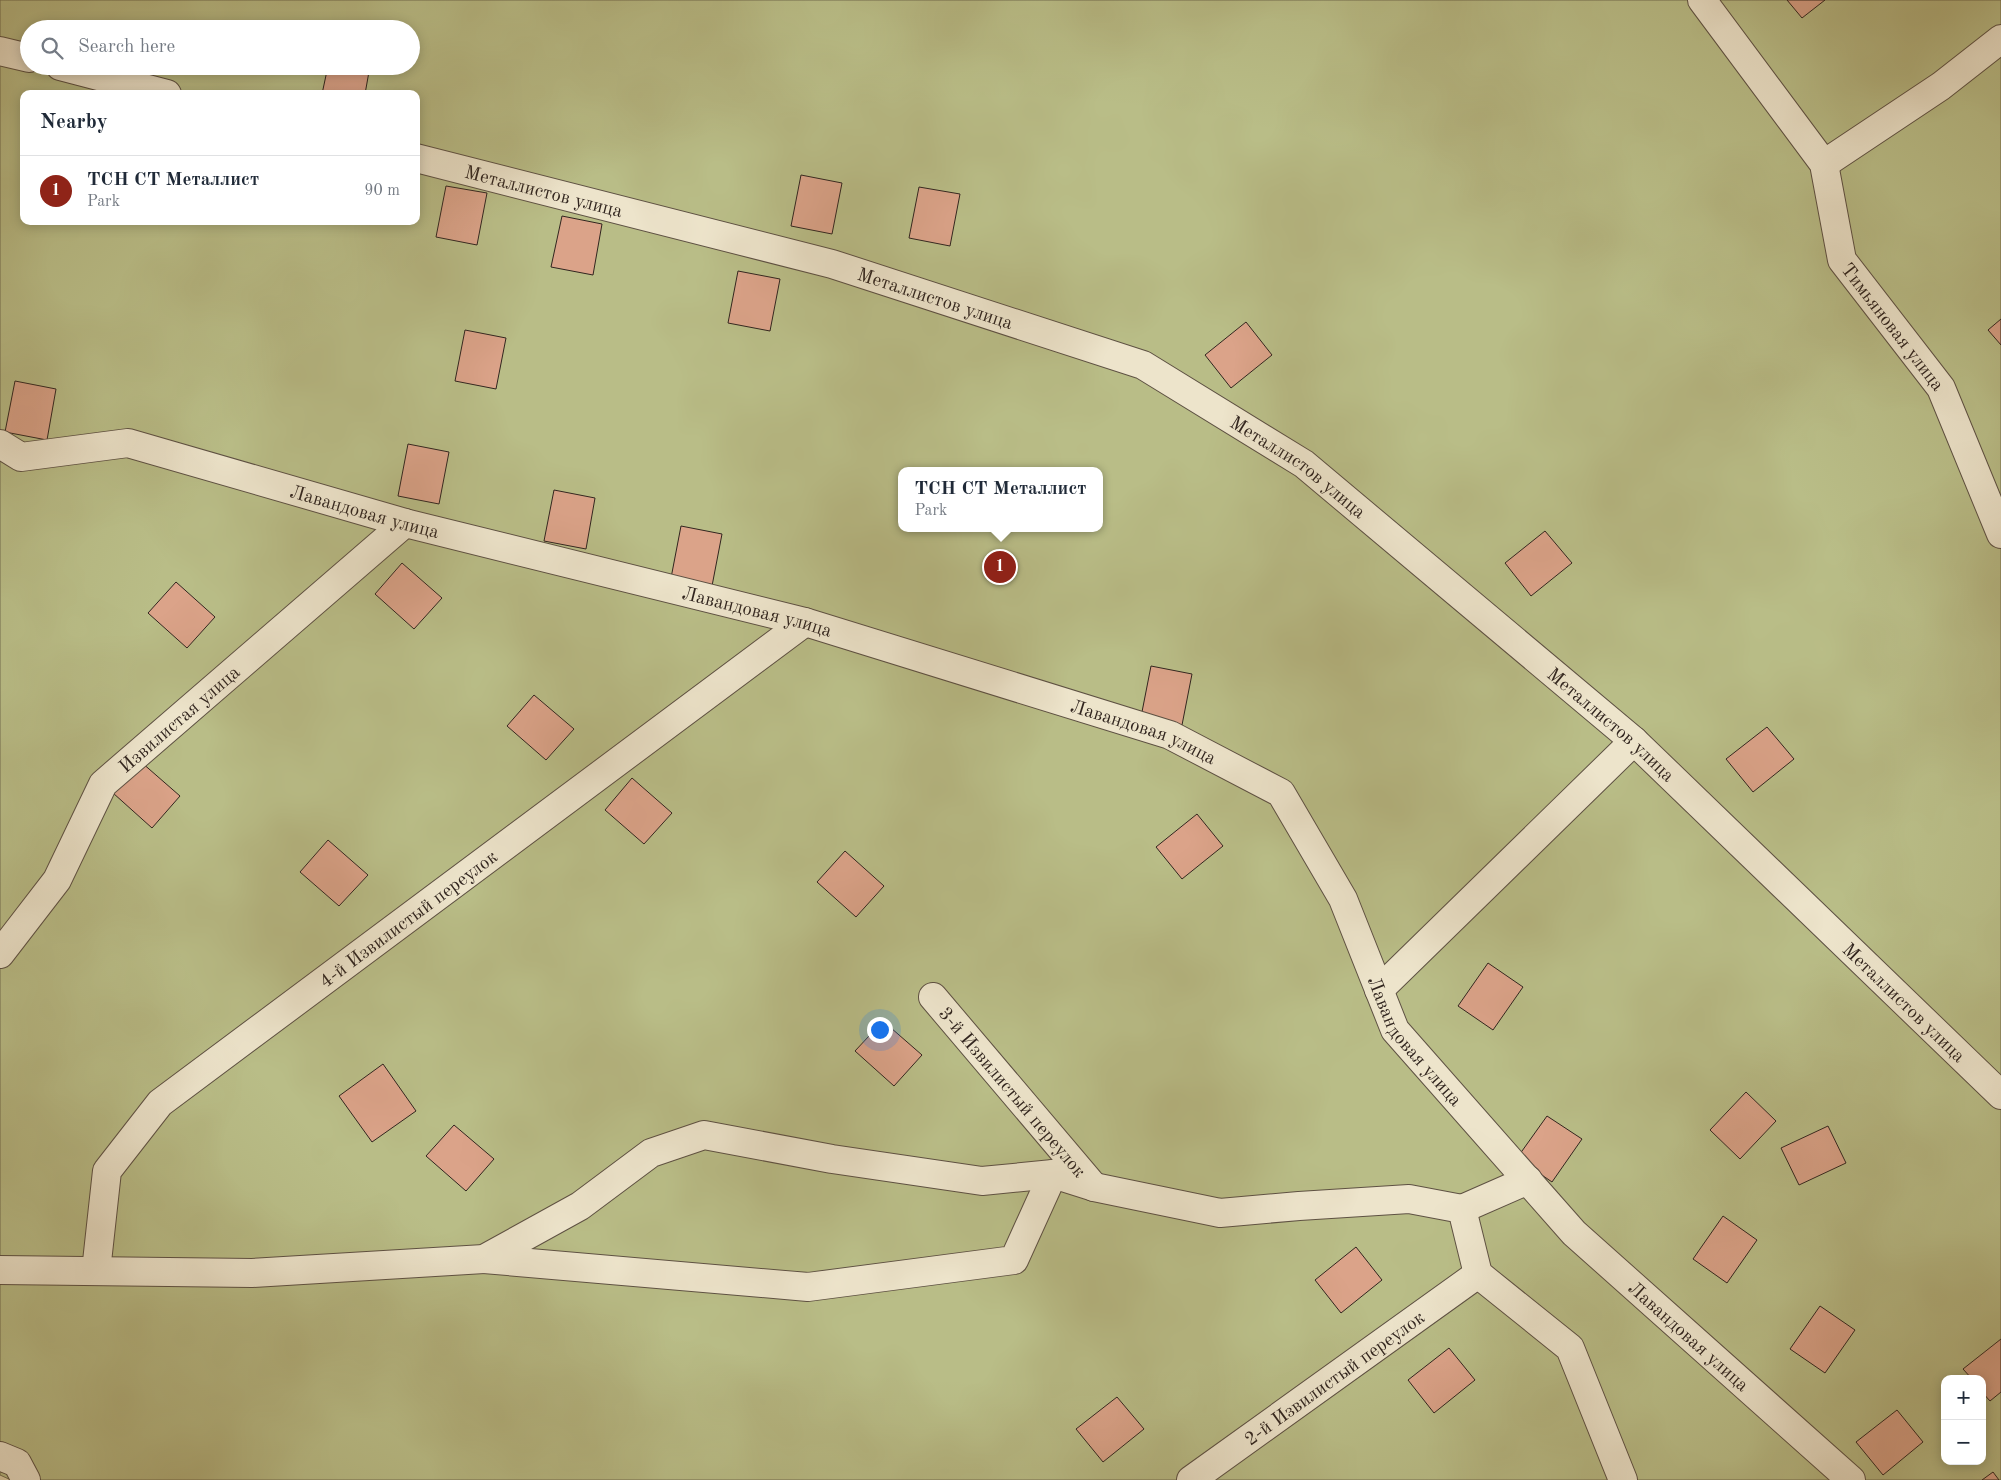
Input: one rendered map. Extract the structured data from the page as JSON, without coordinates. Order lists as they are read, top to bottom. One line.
{"streets":{"street":["Металлистов улица","Тимьяновая улица","Лавандовая улица","Извилистая улица","4-й Извилистый переулок","3-й Извилистый переулок","2-й Извилистый переулок"]},"crossings":[["Лавандовая улица","Извилистая улица"],["Лавандовая улица","4-й Извилистый переулок"]],"page":{"search":"Search here","heading":"Nearby","list":[{"mark":"1","name":"ТСН СТ Металлист","note":"Park","value":"90 m"}],"popup":["ТСН СТ Металлист","Park"],"pins":"1","map_buttons":["+","−"]}}
